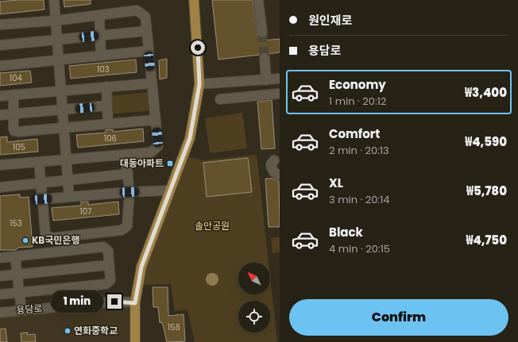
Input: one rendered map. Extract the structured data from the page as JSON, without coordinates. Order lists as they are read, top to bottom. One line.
{"streets":{"street":["용담로"]},"parks":["솔안공원"],"places":{"transit":["대동아파트"],"other":["KB국민은행","연화중학교"]},"house_numbers":["103","104","106","105","107","153","158"],"north":"top left","page":{"banner":["원인재로","용담로"],"list":[{"name":"Economy","note":"1 min · 20:12","value":"₩3,400"},{"name":"Comfort","note":"2 min · 20:13","value":"₩4,590"},{"name":"XL","note":"3 min · 20:14","value":"₩5,780"},{"name":"Black","note":"4 min · 20:15","value":"₩4,750"}],"bubble":"1 min","buttons":"Confirm"}}
